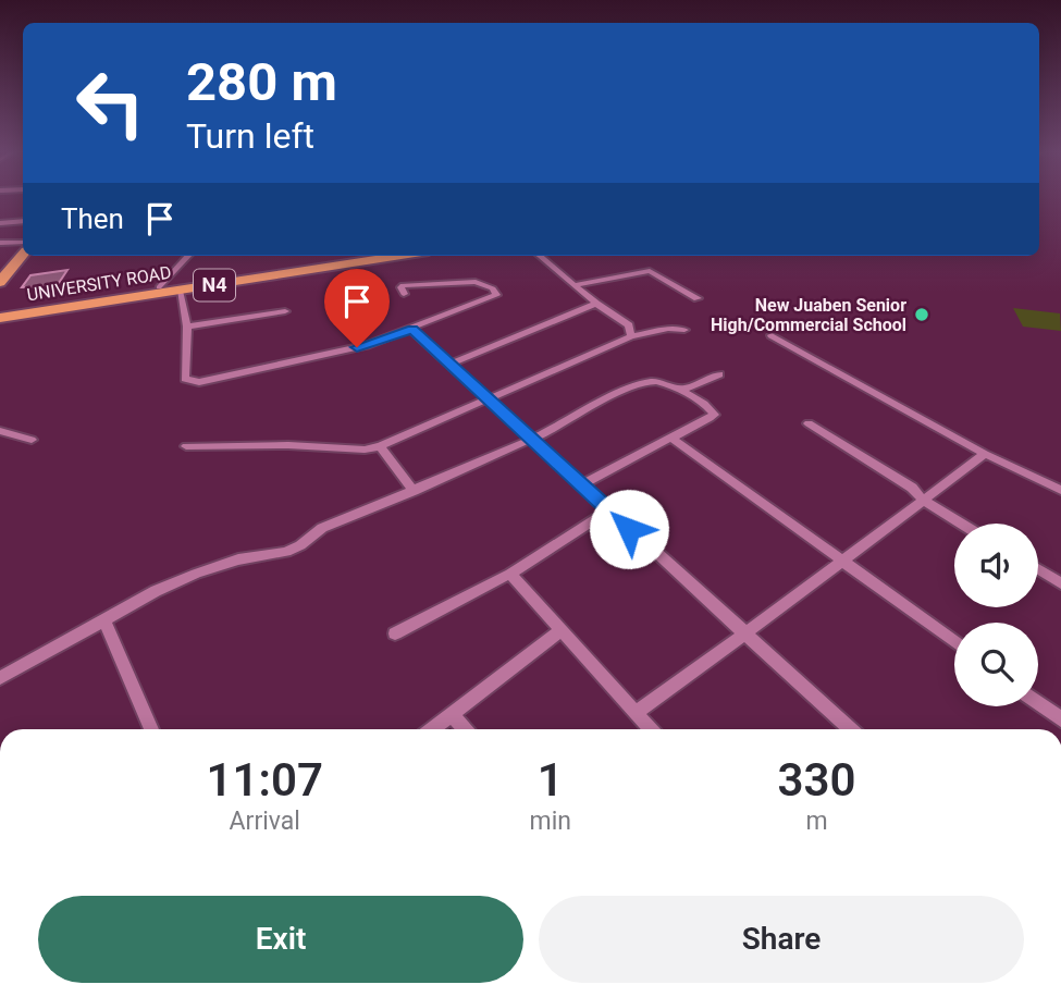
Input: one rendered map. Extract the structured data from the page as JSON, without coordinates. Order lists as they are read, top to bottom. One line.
{"streets":{"highway":["UNIVERSITY ROAD","N4"]},"places":["New Juaben Senior High/Commercial School"],"page":{"turn":["280 m","Turn left"],"then":"Then","eta":["11:07","Arrival","1","min","330","m"],"buttons":["Exit","Share"]}}
